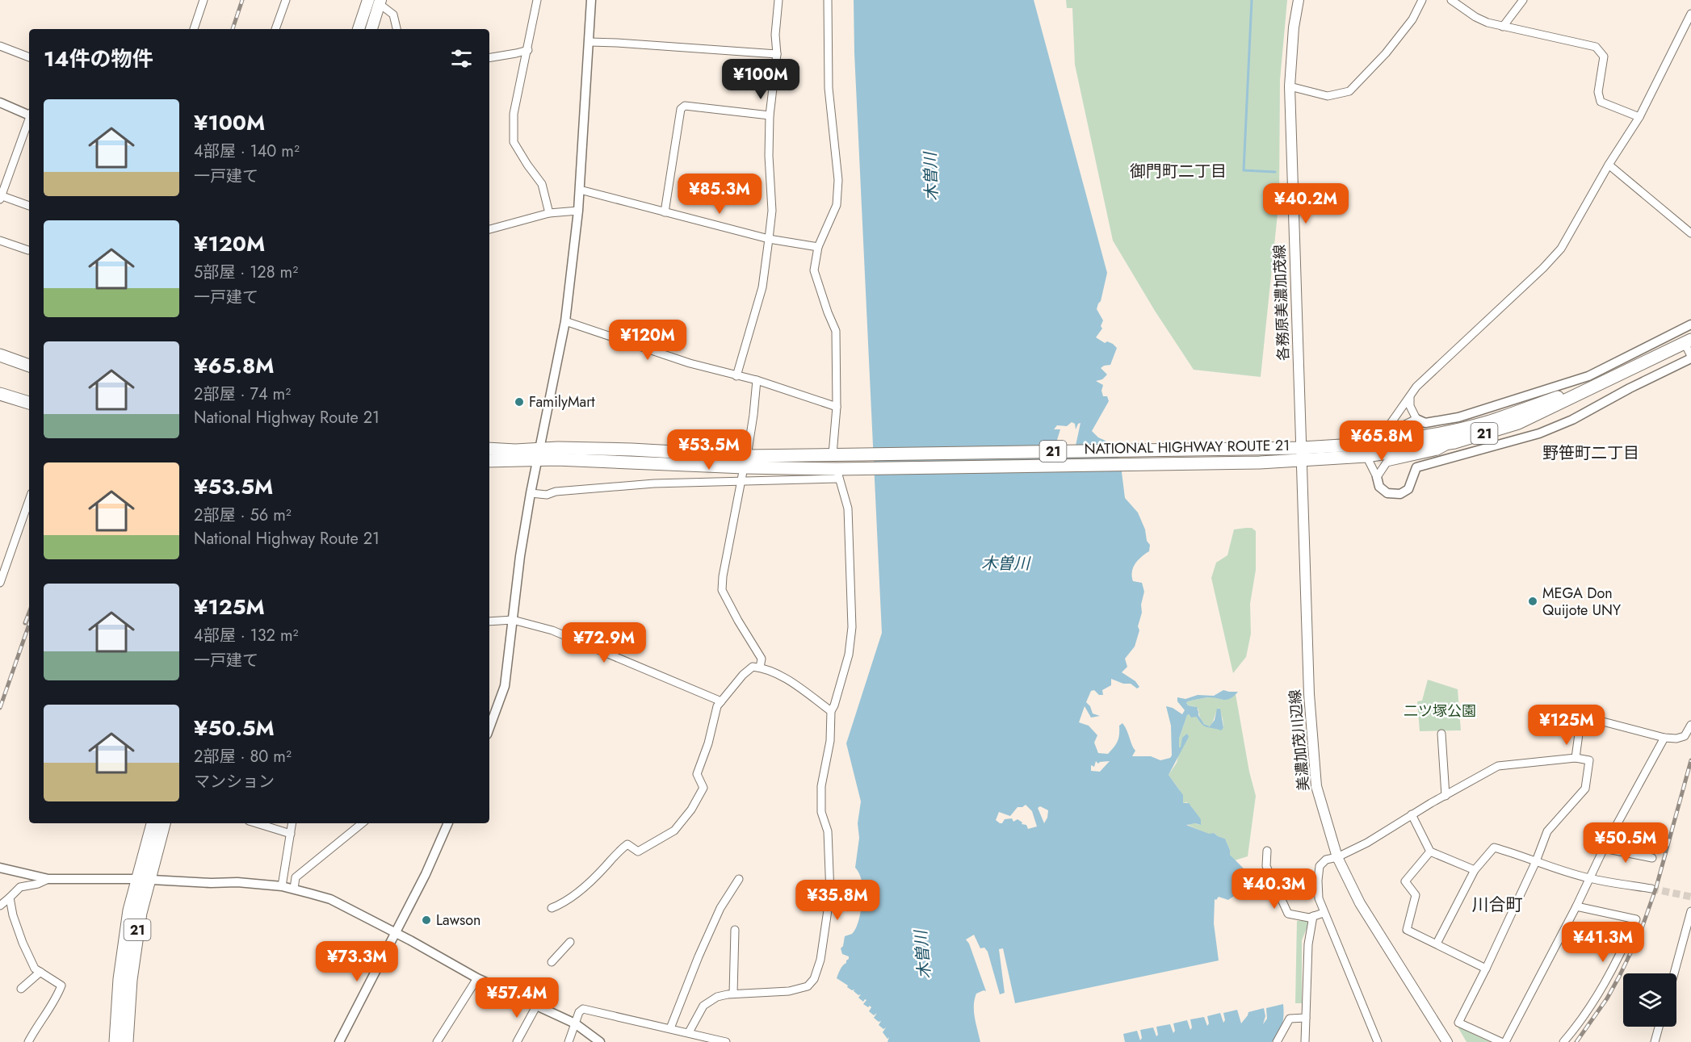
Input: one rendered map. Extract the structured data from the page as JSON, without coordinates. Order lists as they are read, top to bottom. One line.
{"streets":{"highway":["21","NATIONAL HIGHWAY ROUTE 21"],"main road":["各務原美濃加茂線","美濃加茂川辺線"]},"crossings":[["各務原美濃加茂線","NATIONAL HIGHWAY ROUTE 21"],["各務原美濃加茂線","美濃加茂川辺線"],["NATIONAL HIGHWAY ROUTE 21","美濃加茂川辺線"]],"districts":["御門町二丁目","野笹町二丁目","川合町"],"water":["木曽川"],"parks":["二ツ塚公園"],"places":["FamilyMart","MEGA Don Quijote UNY","Lawson"],"page":{"heading":"14件の物件","price":["¥100M","¥85.3M","¥40.2M","¥120M","¥65.8M","¥53.5M","¥72.9M","¥125M","¥50.5M","¥40.3M","¥35.8M","¥41.3M","¥73.3M","¥57.4M"],"list":[{"name":"¥100M","note":"4部屋 · 140 m² · 一戸建て"},{"name":"¥120M","note":"5部屋 · 128 m² · 一戸建て"},{"name":"¥65.8M","note":"2部屋 · 74 m² · National Highway Route 21"},{"name":"¥53.5M","note":"2部屋 · 56 m² · National Highway Route 21"},{"name":"¥125M","note":"4部屋 · 132 m² · 一戸建て"},{"name":"¥50.5M","note":"2部屋 · 80 m² · マンション"}]}}
